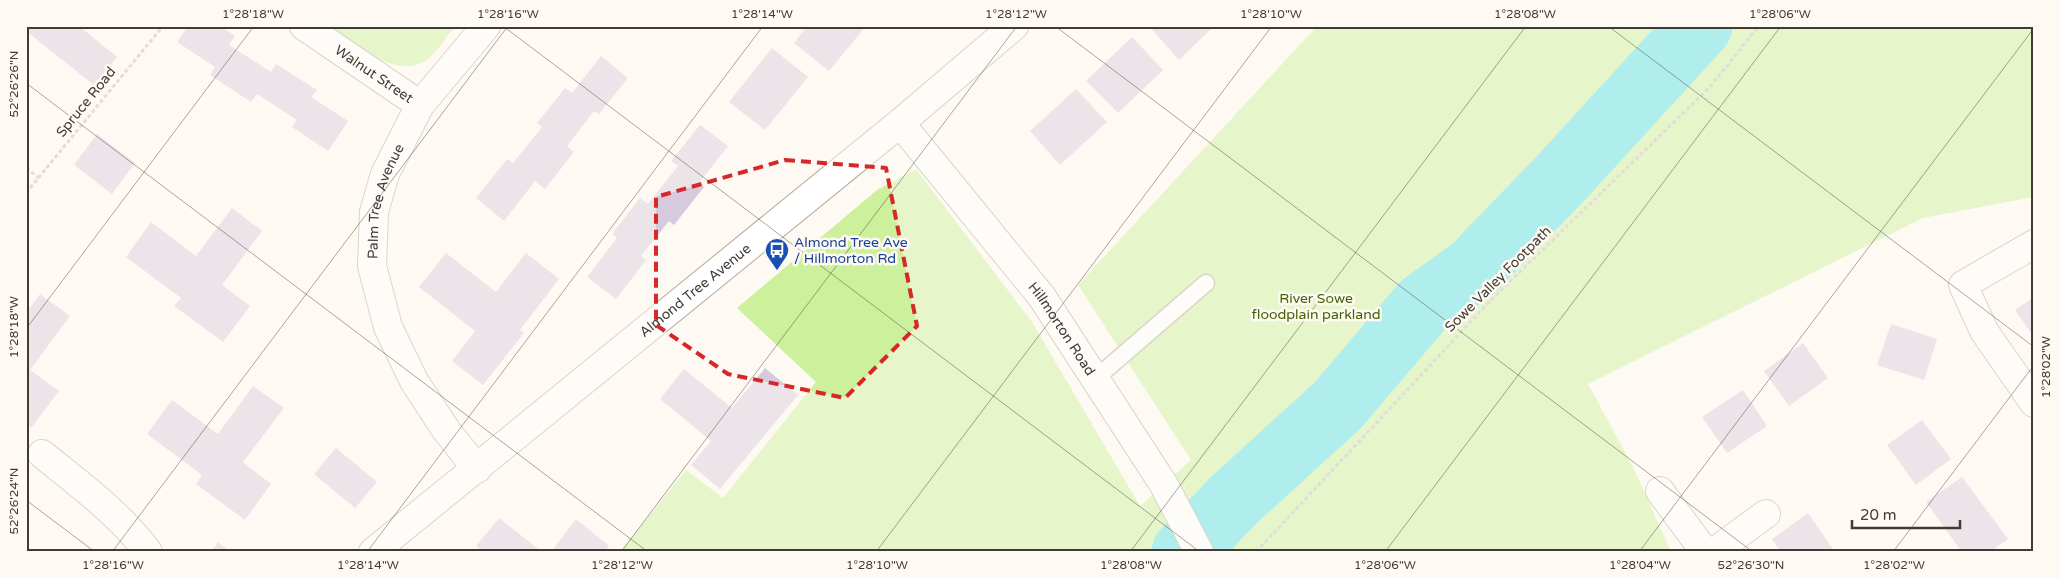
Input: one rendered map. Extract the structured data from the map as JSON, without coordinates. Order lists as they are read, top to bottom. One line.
{"streets":{"street":["Walnut Street","Palm Tree Avenue","Almond Tree Avenue","Hillmorton Road"],"path":["Spruce Road","Sowe Valley Footpath"]},"crossings":[["Walnut Street","Palm Tree Avenue"],["Palm Tree Avenue","Almond Tree Avenue"],["Almond Tree Avenue","Hillmorton Road"]],"parks":["River Sowe floodplain parkland"],"places":{"bus stop":["Almond Tree Ave / Hillmorton Rd"]},"scale_bar":"20 m","coordinates":["1°28'18\"W","1°28'16\"W","1°28'14\"W","1°28'12\"W","1°28'10\"W","1°28'08\"W","1°28'06\"W","52°26'26\"N","1°28'02\"W","52°26'24\"N","1°28'04\"W","52°26'30\"N"]}
